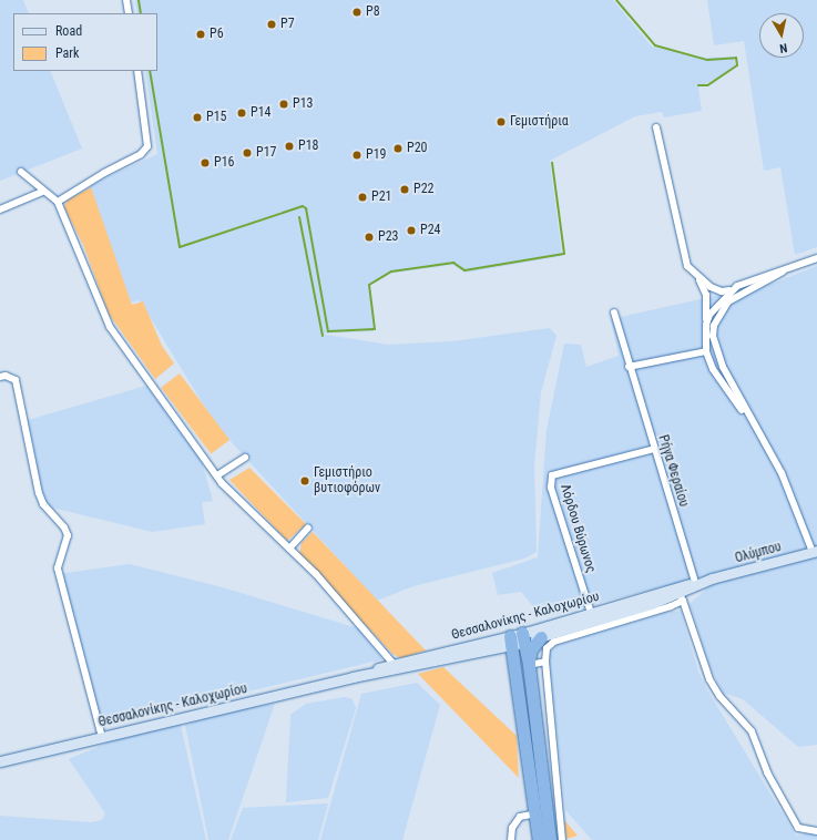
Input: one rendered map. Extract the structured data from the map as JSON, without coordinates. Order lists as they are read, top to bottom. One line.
{"streets":{"main road":["Ολύμπου","Θεσσαλονίκης - Καλοχωρίου"],"street":["Ρήγα Φεραίου","Λόρδου Βύρωνος"]},"crossings":[["Ρήγα Φεραίου","Λόρδου Βύρωνος"],["Ρήγα Φεραίου","Θεσσαλονίκης - Καλοχωρίου"],["Λόρδου Βύρωνος","Θεσσαλονίκης - Καλοχωρίου"],["Ολύμπου","Θεσσαλονίκης - Καλοχωρίου"]],"places":["P8","P7","P6","P13","P14","P15","Γεμιστήρια","P18","P20","P17","P19","P16","P22","P21","P24","P23","Γεμιστήριο βυτιοφόρων"],"legend":["Road","Park"],"north":"bottom"}
